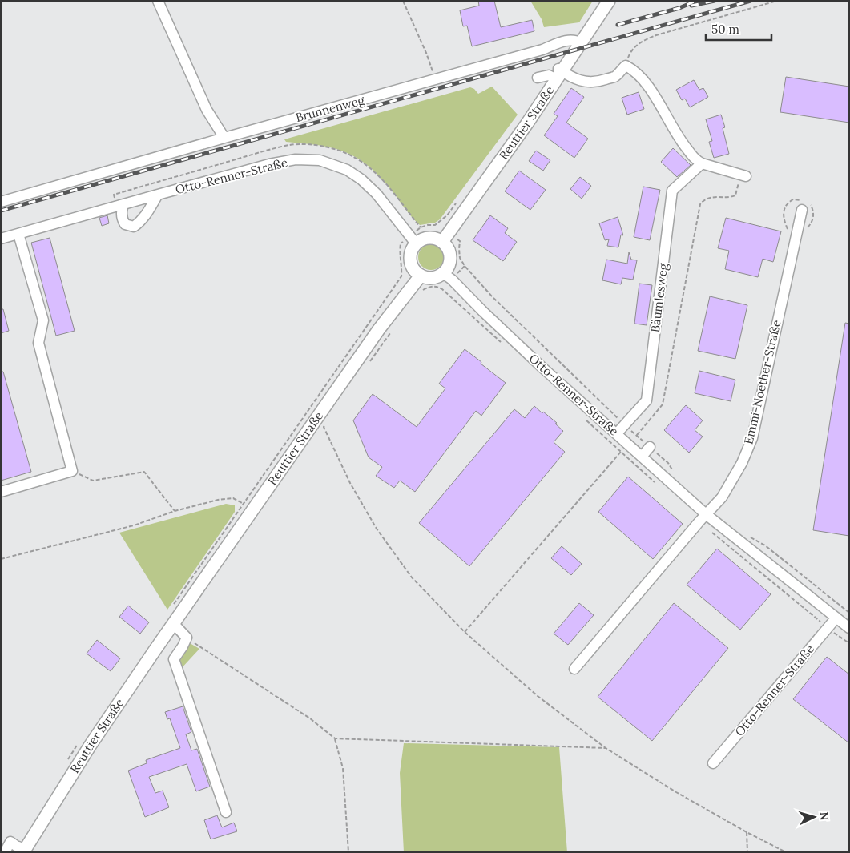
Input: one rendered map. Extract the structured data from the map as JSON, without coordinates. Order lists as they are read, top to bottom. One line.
{"streets":{"main road":["Reuttier Straße"],"street":["Brunnenweg","Otto-Renner-Straße","Bäumlesweg","Emmi-Noether-Straße"]},"crossings":[["Brunnenweg","Reuttier Straße"],["Reuttier Straße","Otto-Renner-Straße"],["Otto-Renner-Straße","Bäumlesweg"],["Otto-Renner-Straße","Emmi-Noether-Straße"]],"scale_bar":"50 m","north":"right"}
